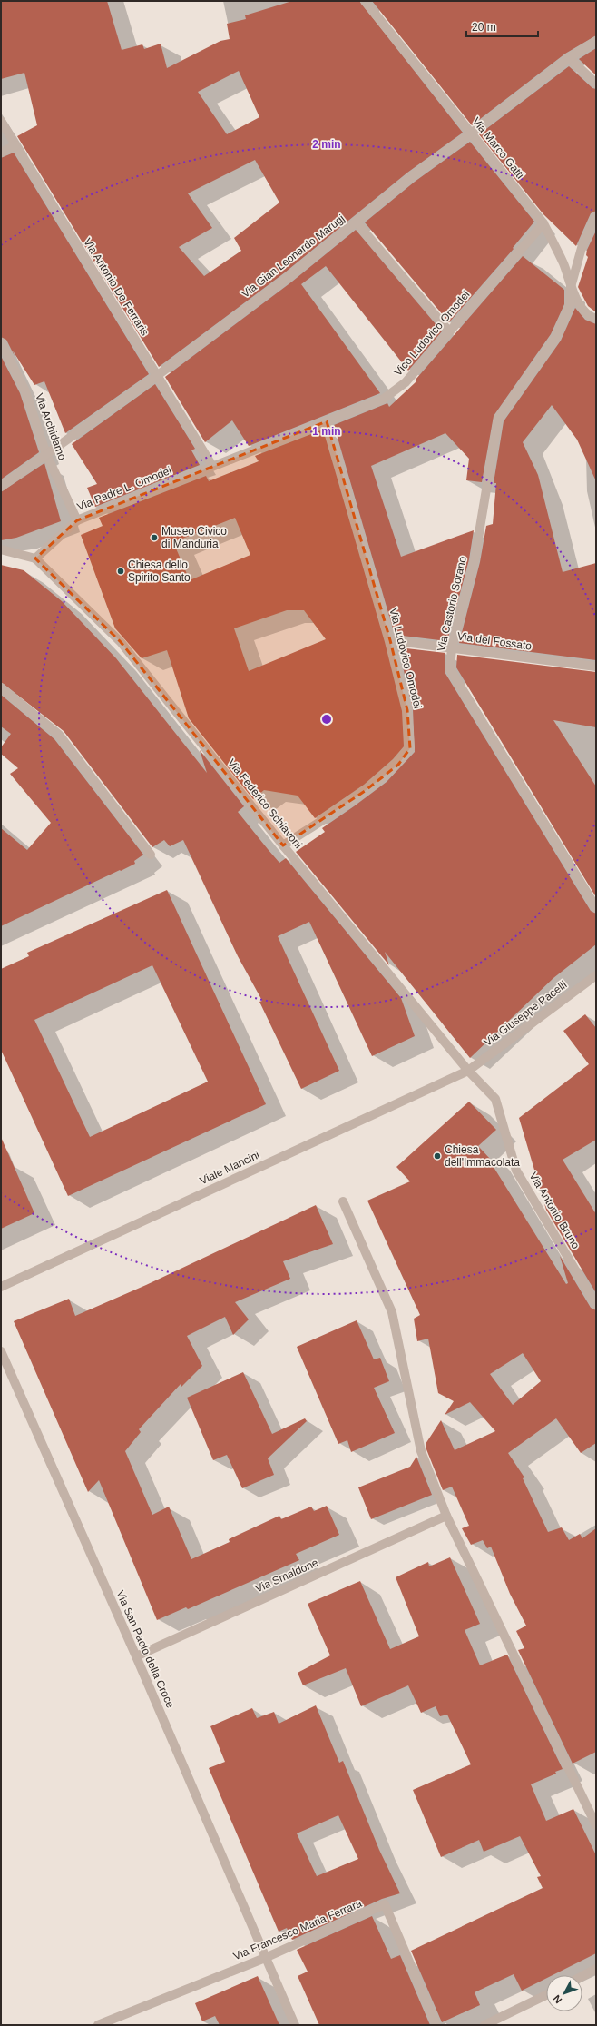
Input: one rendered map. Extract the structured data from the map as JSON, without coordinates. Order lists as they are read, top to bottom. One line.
{"streets":{"street":["Via Marco Gatti","Via Gian Leonardo Marugj","Via Antonio De Ferraris","Vico Ludovico Omodei","Via Archidamo","Via Padre L. Omodei","Via Castorio Sorano","Via del Fossato","Via Ludovico Omodei","Via Federico Schiavoni","Via Giuseppe Pacelli","Viale Mancini","Via Antonio Bruno","Via Smaldone","Via San Paolo della Croce","Via Francesco Maria Ferrara"]},"crossings":[["Via Marco Gatti","Via Gian Leonardo Marugj"],["Via Marco Gatti","Vico Ludovico Omodei"],["Via Marco Gatti","Via Castorio Sorano"],["Via Gian Leonardo Marugj","Via Antonio De Ferraris"],["Via Gian Leonardo Marugj","Via Archidamo"],["Via Antonio De Ferraris","Vico Ludovico Omodei"],["Via Antonio De Ferraris","Via Padre L. Omodei"],["Vico Ludovico Omodei","Via Padre L. Omodei"],["Vico Ludovico Omodei","Via Ludovico Omodei"],["Via Archidamo","Via Padre L. Omodei"],["Via Padre L. Omodei","Via Federico Schiavoni"],["Via Castorio Sorano","Via del Fossato"],["Via del Fossato","Via Ludovico Omodei"],["Via Ludovico Omodei","Via Federico Schiavoni"],["Via Federico Schiavoni","Via Giuseppe Pacelli"],["Via Federico Schiavoni","Viale Mancini"],["Via Federico Schiavoni","Via Antonio Bruno"],["Via Giuseppe Pacelli","Viale Mancini"],["Via Giuseppe Pacelli","Via Antonio Bruno"],["Viale Mancini","Via Antonio Bruno"],["Via Smaldone","Via San Paolo della Croce"],["Via San Paolo della Croce","Via Francesco Maria Ferrara"]],"places":["Museo Civico di Manduria","Chiesa dello Spirito Santo","Chiesa dell'Immacolata"],"scale_bar":"20 m","north":"bottom left","rings":["2 min","1 min"]}
